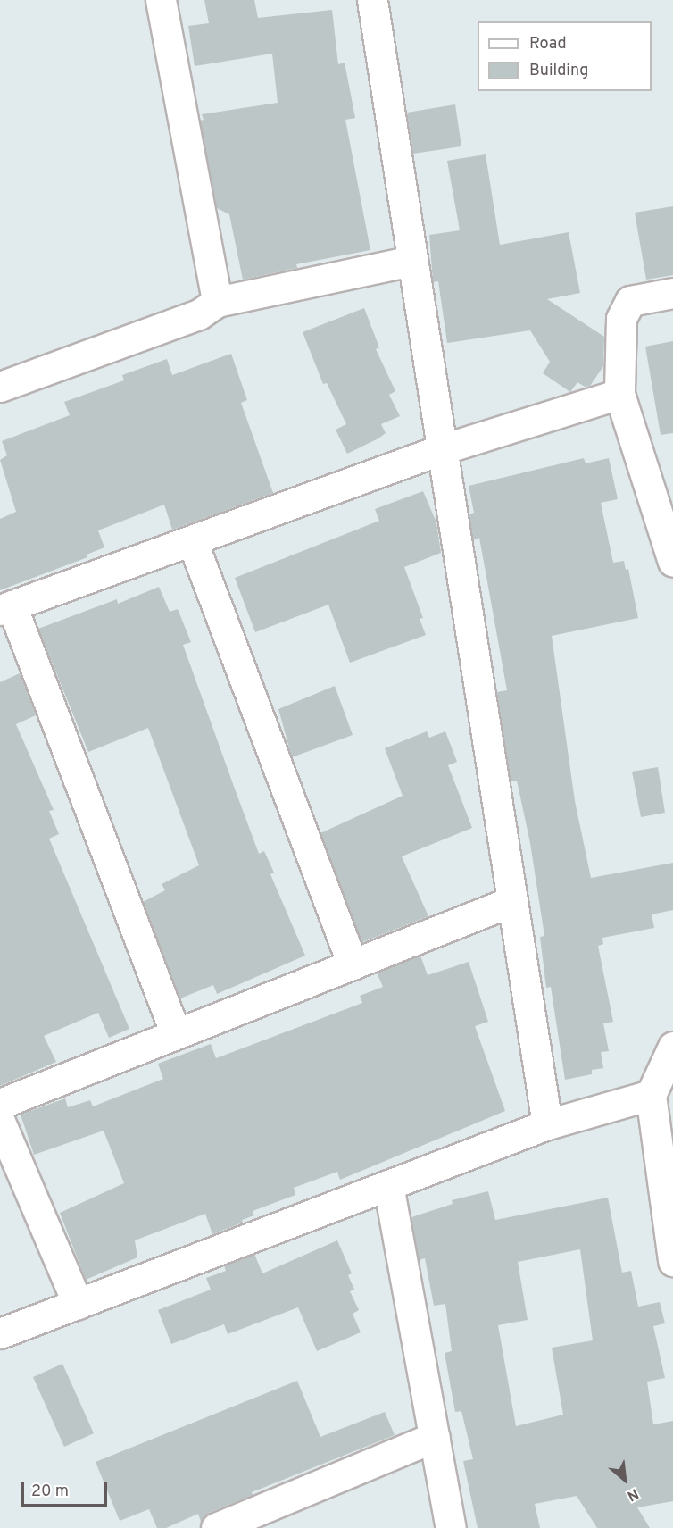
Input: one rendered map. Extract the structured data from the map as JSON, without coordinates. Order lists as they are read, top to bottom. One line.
{"legend":["Road","Building"],"scale_bar":"20 m","north":"bottom right"}
